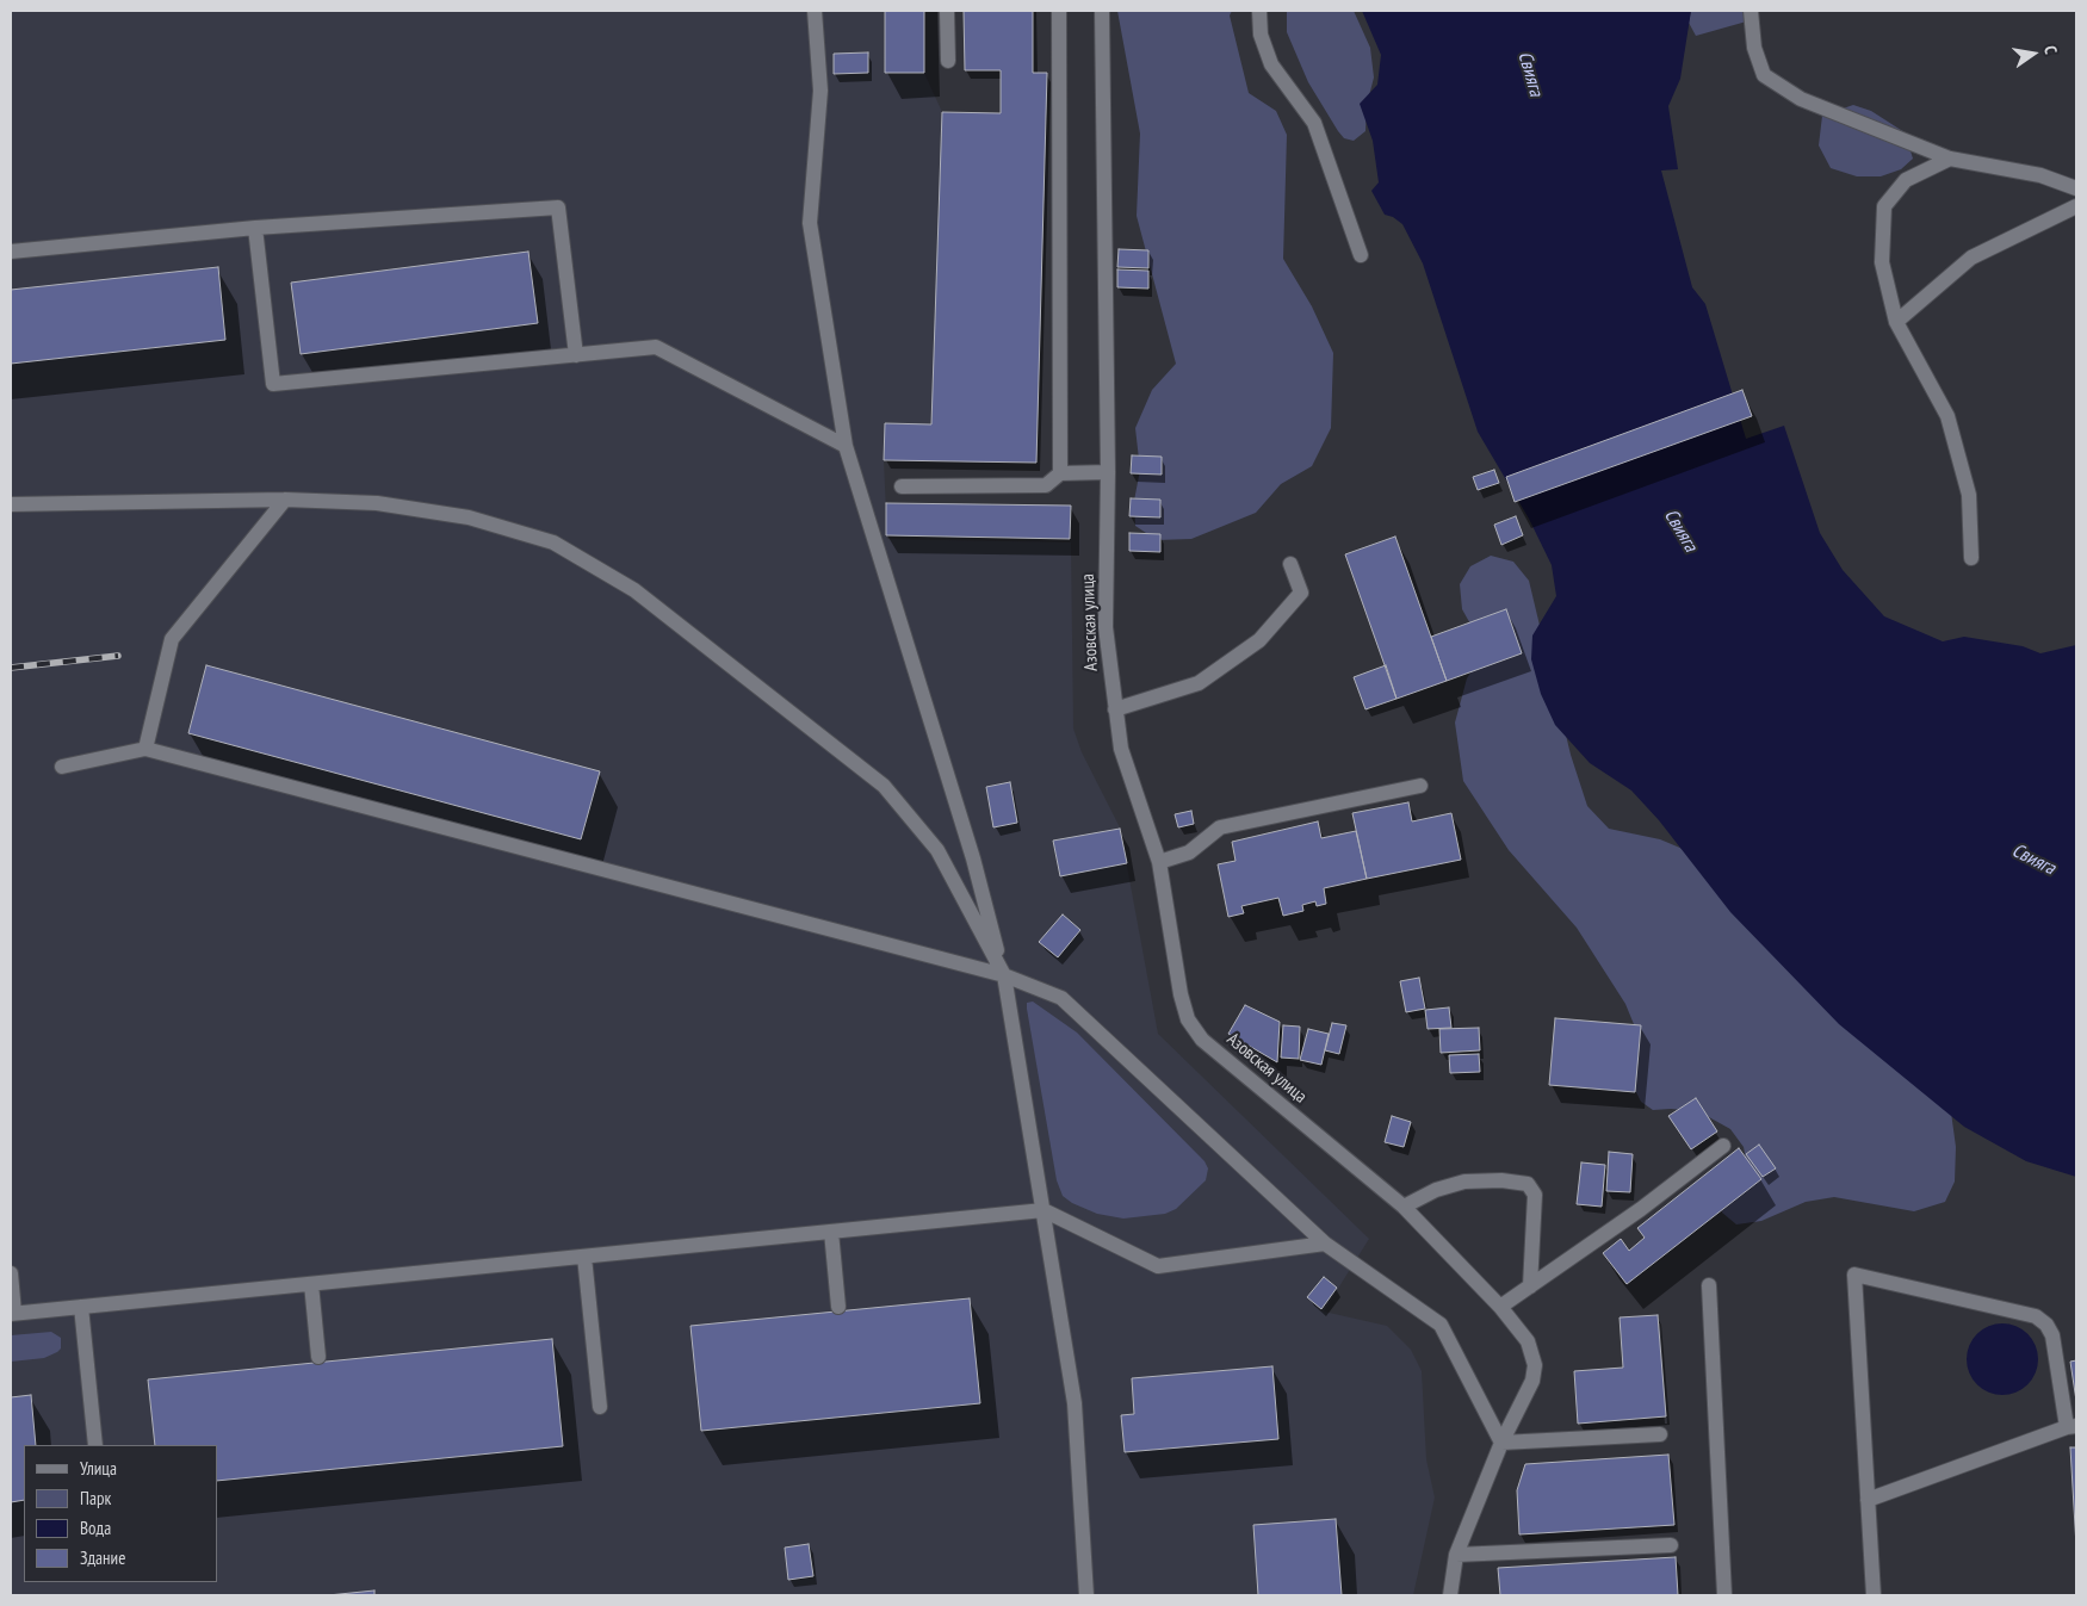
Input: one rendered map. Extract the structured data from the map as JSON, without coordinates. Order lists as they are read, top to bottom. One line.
{"streets":{"street":["Азовская улица"]},"water":["Свияга"],"legend":["Улица","Парк","Вода","Здание"],"north":"right"}
